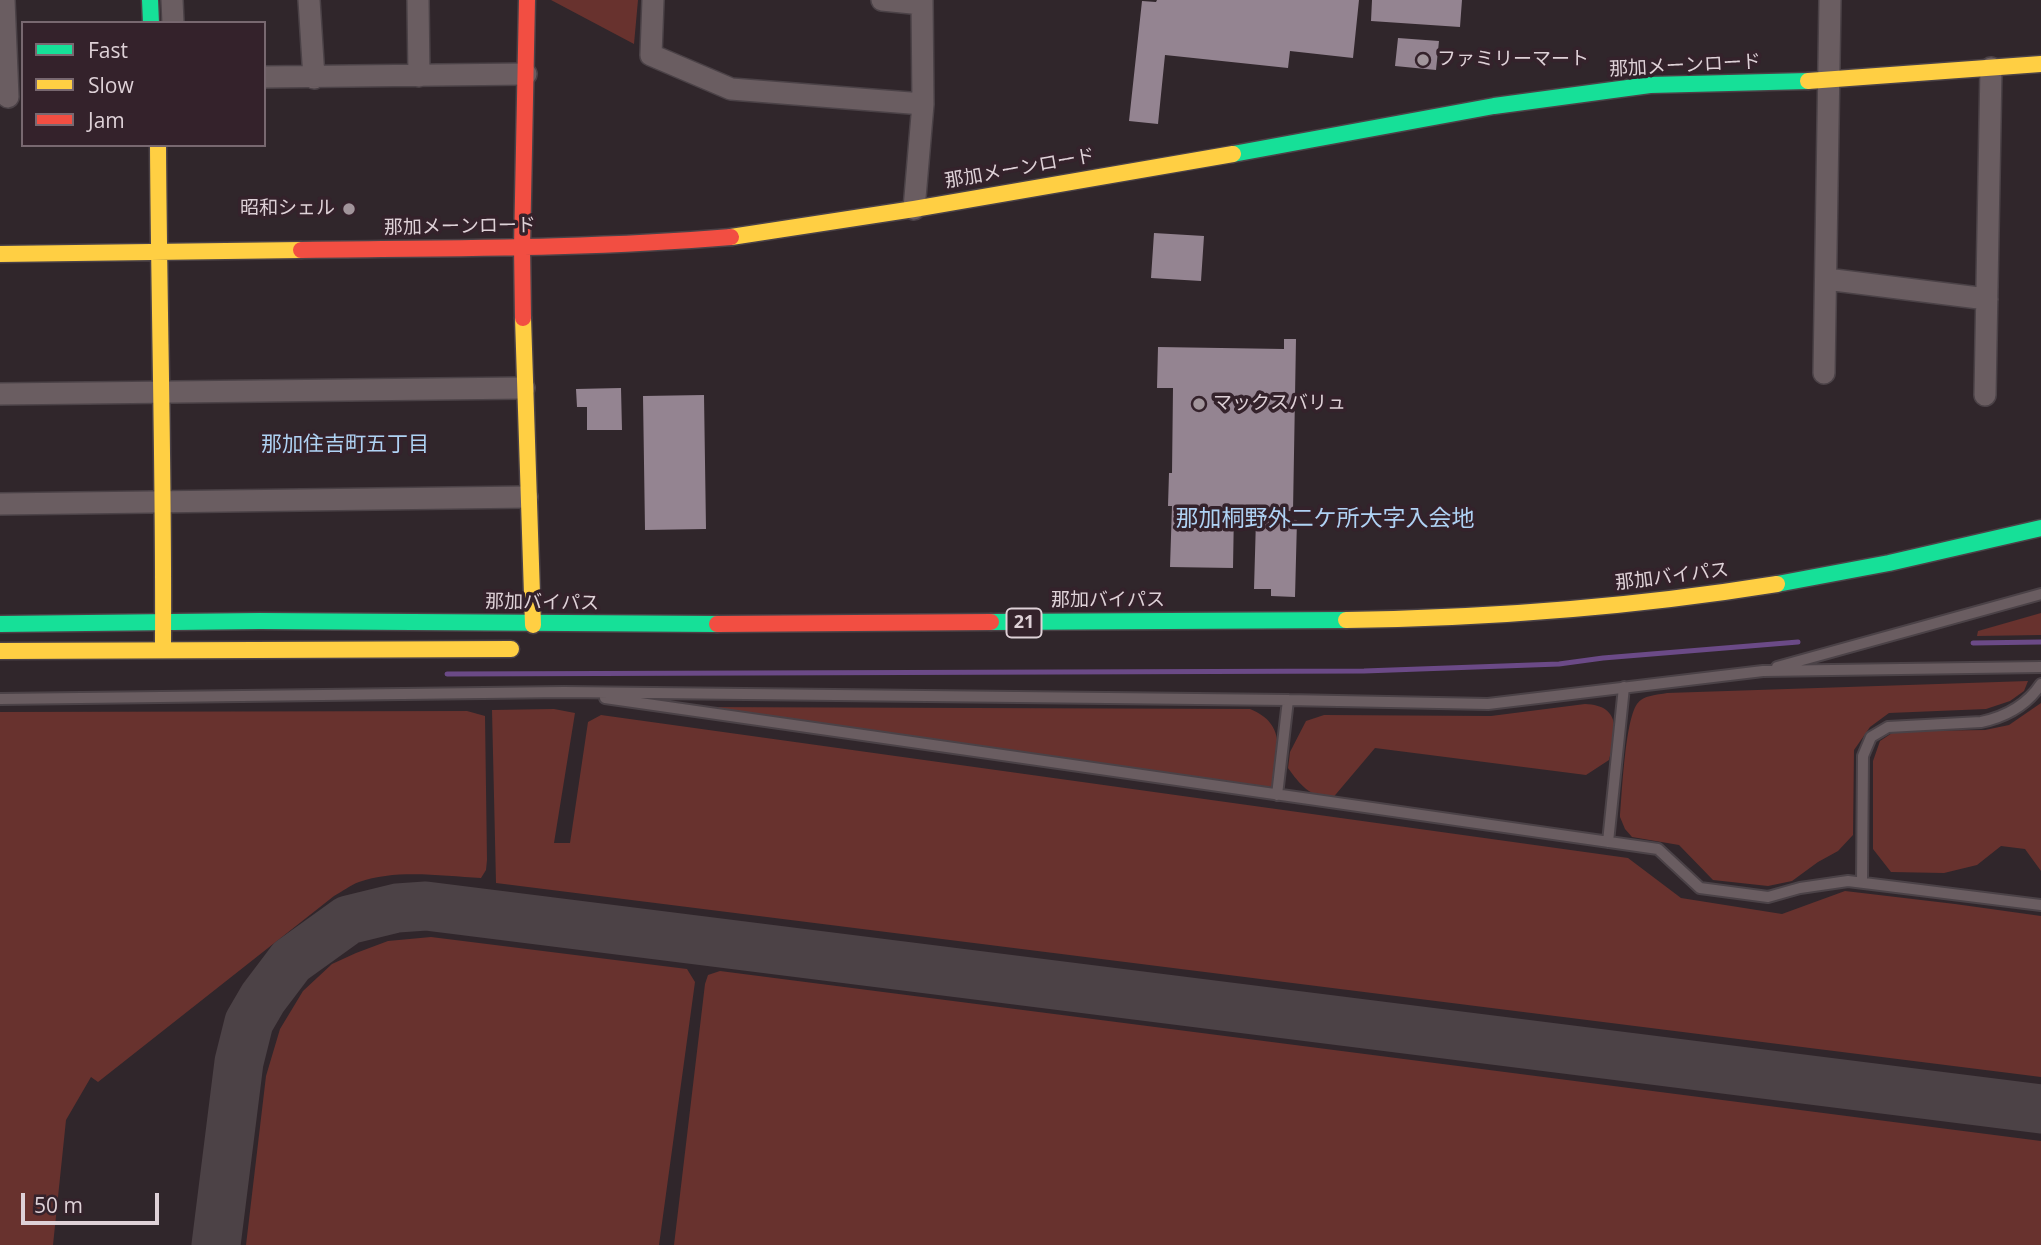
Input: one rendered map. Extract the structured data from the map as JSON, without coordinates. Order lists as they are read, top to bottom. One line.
{"streets":{"main road":["那加メーンロード","那加バイパス","21"]},"districts":["那加住吉町五丁目","那加桐野外二ケ所大字入会地"],"places":["ファミリーマート","昭和シェル","マックスバリュ"],"legend":["Fast","Slow","Jam"],"scale_bar":"50 m"}
